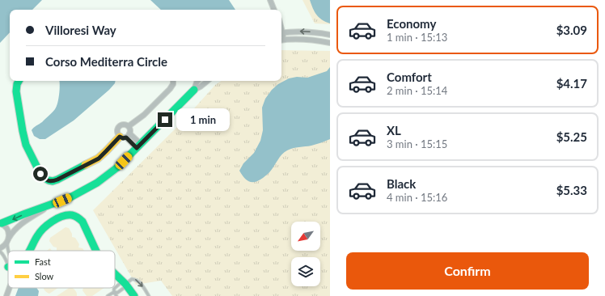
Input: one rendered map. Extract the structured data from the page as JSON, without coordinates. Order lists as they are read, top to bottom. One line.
{"legend":["Fast","Slow"],"north":"bottom left","page":{"list":[{"name":"Economy","note":"1 min · 15:13","value":"$3.09"},{"name":"Comfort","note":"2 min · 15:14","value":"$4.17"},{"name":"XL","note":"3 min · 15:15","value":"$5.25"},{"name":"Black","note":"4 min · 15:16","value":"$5.33"}],"banner":["Villoresi Way","Corso Mediterra Circle"],"bubble":"1 min","buttons":"Confirm"}}
